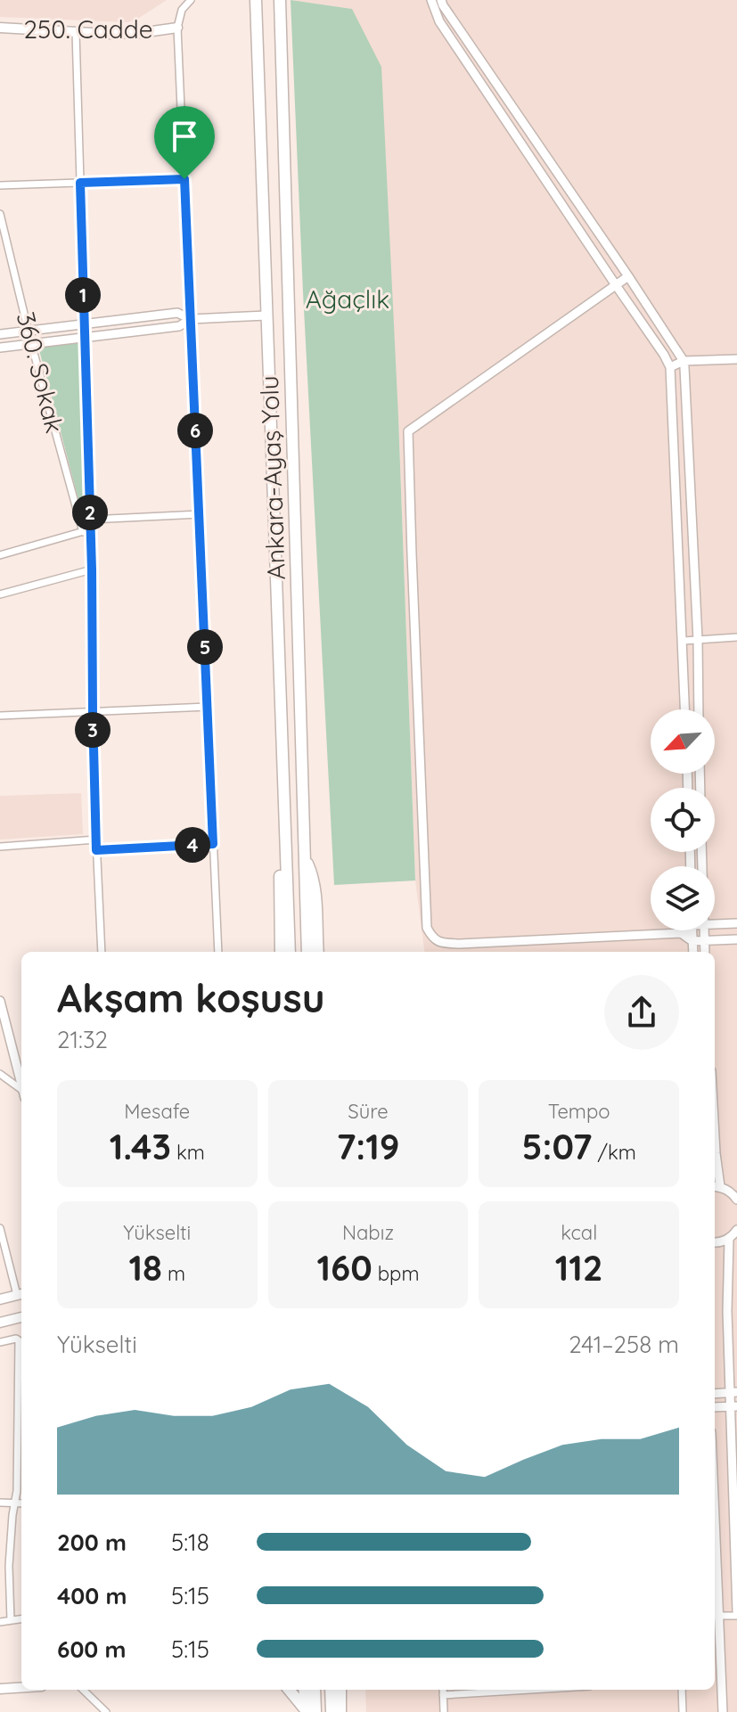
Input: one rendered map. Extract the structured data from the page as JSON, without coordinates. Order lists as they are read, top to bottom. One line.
{"streets":{"highway":["Ankara-Ayaş Yolu"],"main road":["250. Cadde"],"street":["360. Sokak"]},"parks":["Ağaçlık"],"north":"bottom left","page":{"pins":["1","6","2","5","3","4"],"heading":["Akşam koşusu","21:32"],"stats":[["Mesafe","1.43 km"],["Süre","7:19"],["Tempo","5:07 /km"],["Yükselti","18 m"],["Nabız","160 bpm"],["kcal","112"]],"chart":["Yükselti","241–258 m"],"list":[{"name":"200 m","note":"5:18"},{"name":"400 m","note":"5:15"},{"name":"600 m","note":"5:15"}]}}
